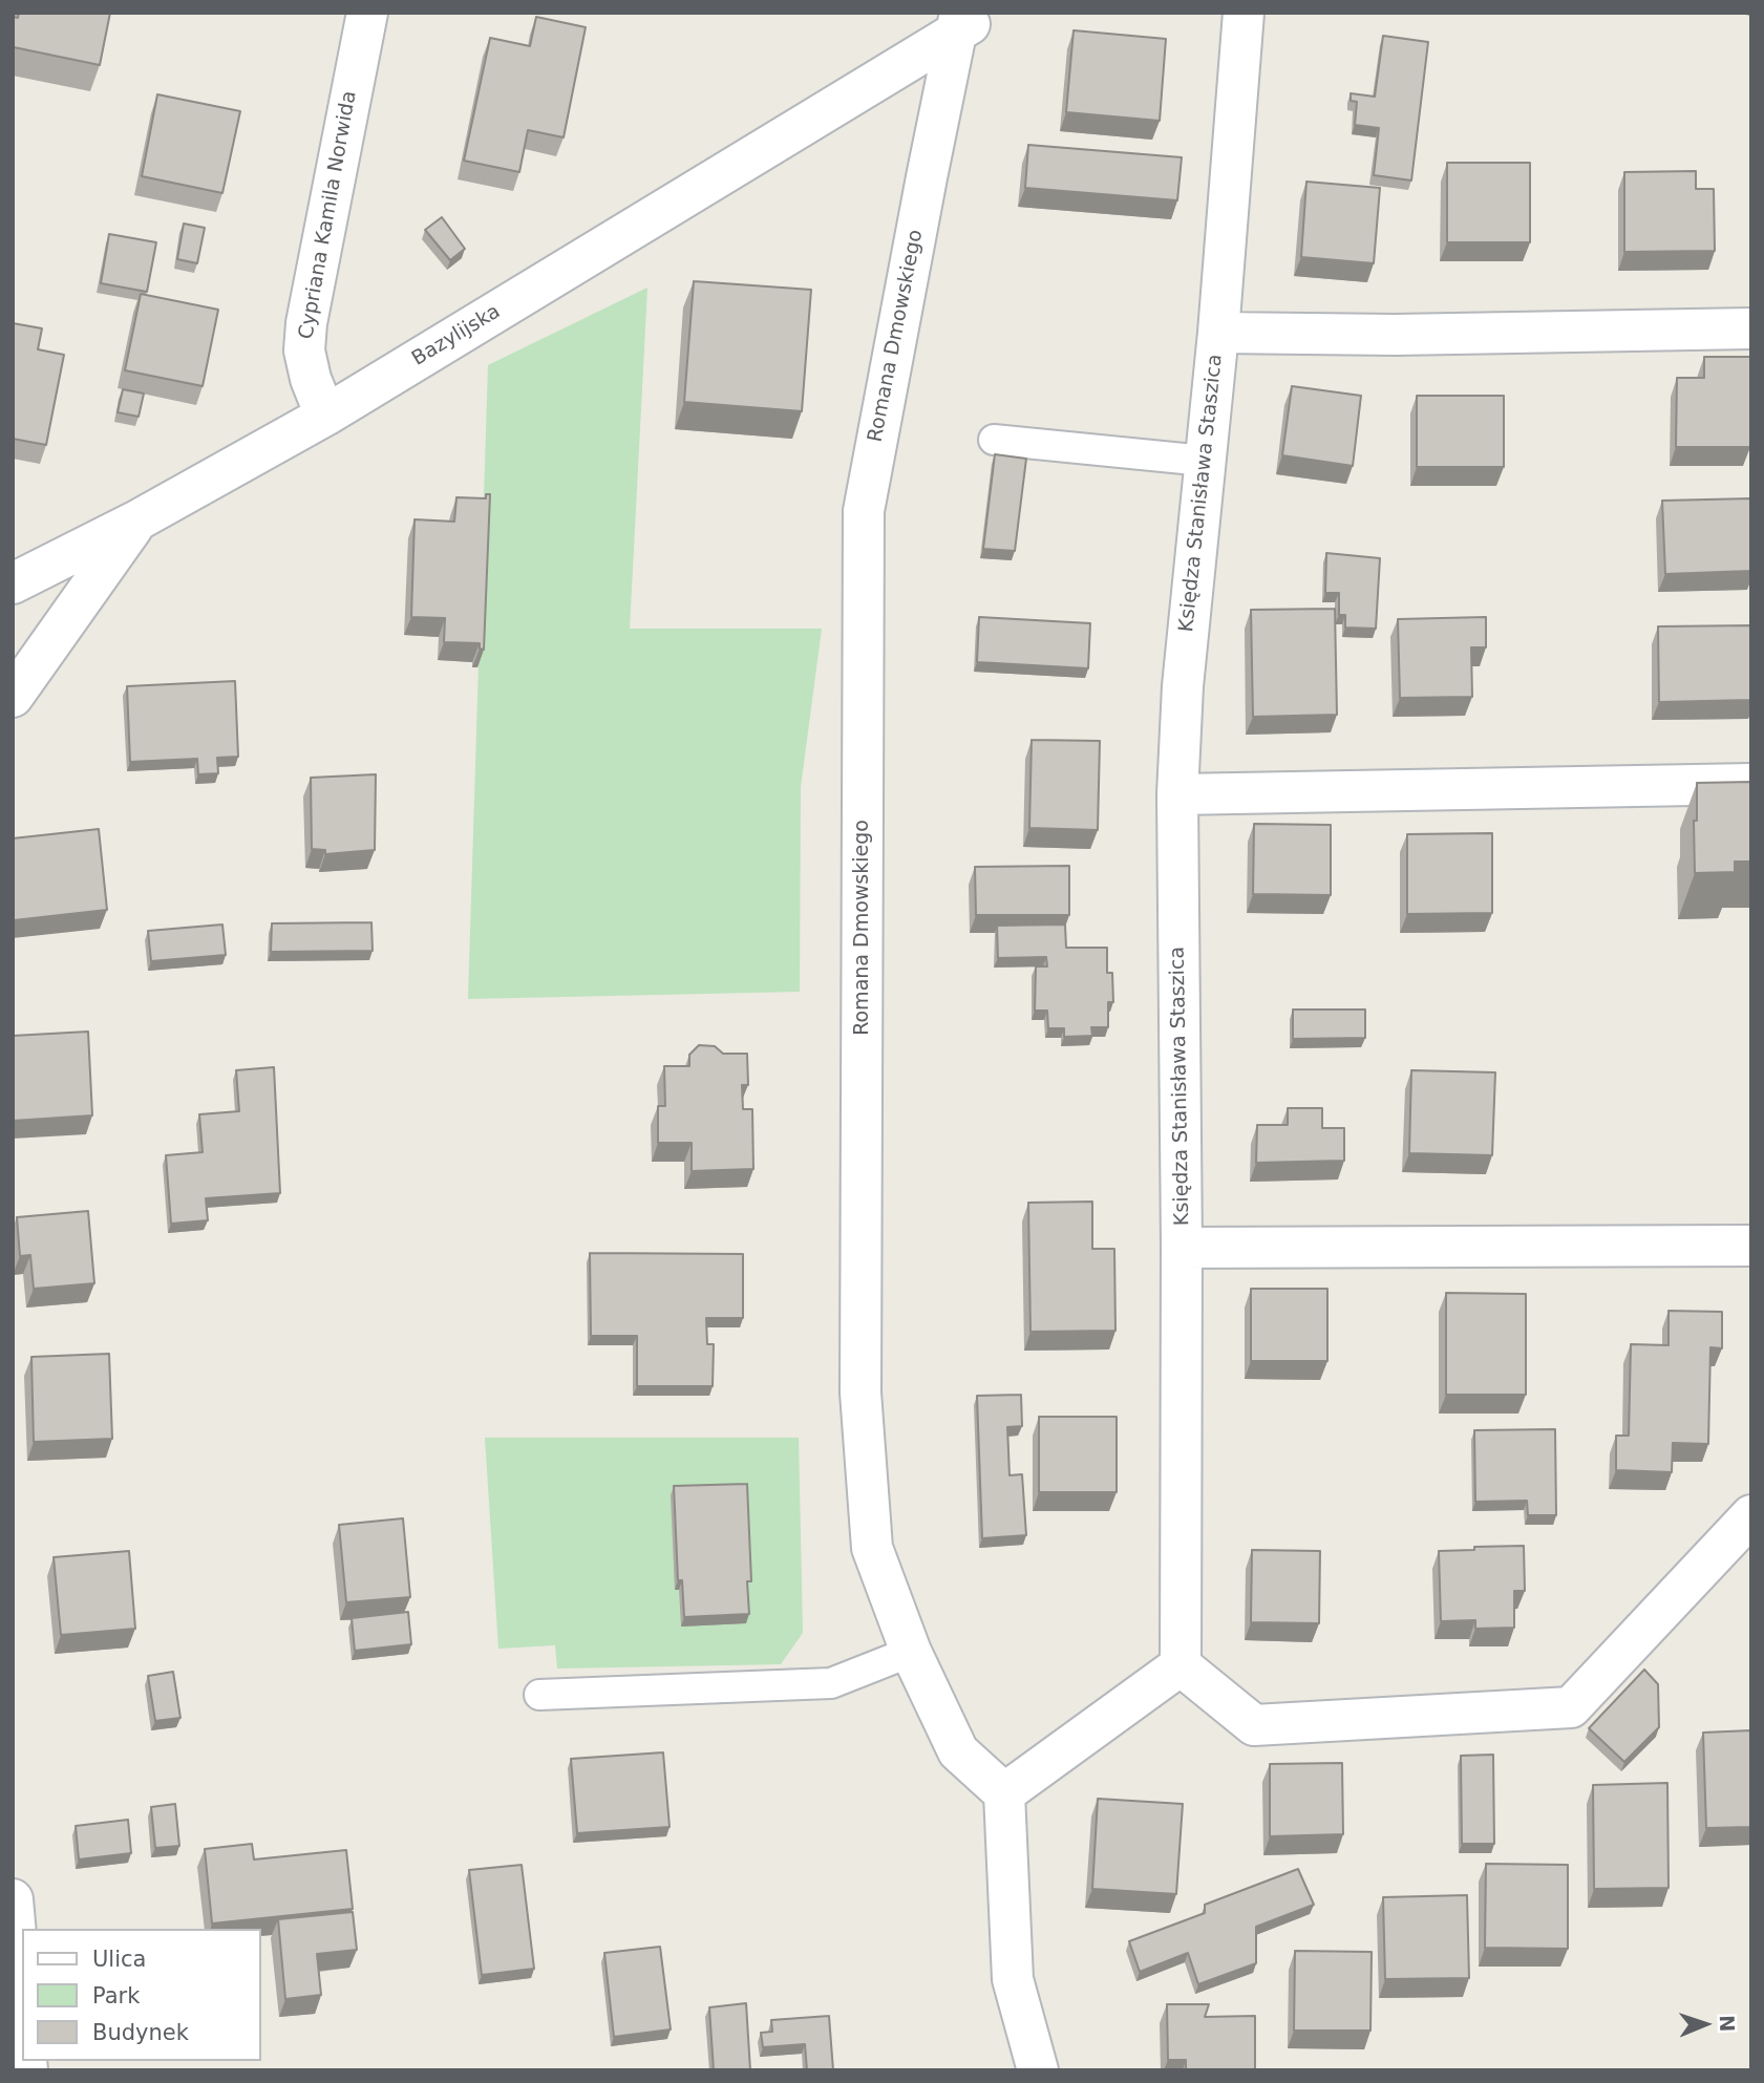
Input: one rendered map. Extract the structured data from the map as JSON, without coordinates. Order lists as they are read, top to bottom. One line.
{"streets":{"street":["Cypriana Kamila Norwida","Bazylijska","Romana Dmowskiego","Księdza Stanisława Staszica"]},"crossings":[["Cypriana Kamila Norwida","Bazylijska"],["Bazylijska","Romana Dmowskiego"]],"legend":["Ulica","Park","Budynek"],"north":"right"}
